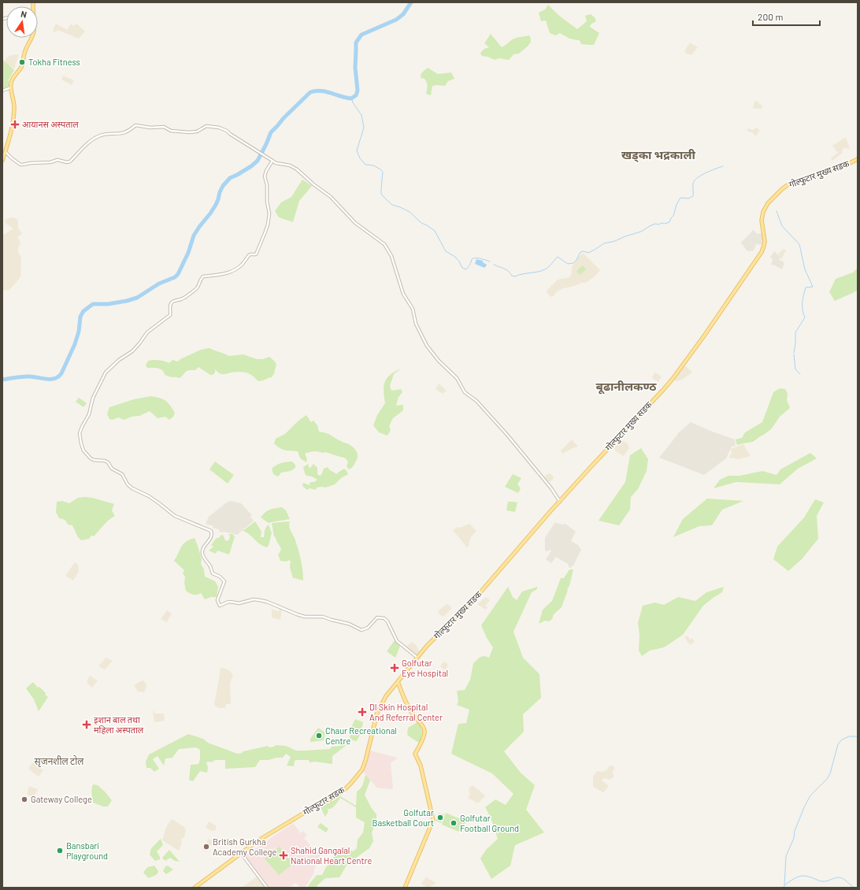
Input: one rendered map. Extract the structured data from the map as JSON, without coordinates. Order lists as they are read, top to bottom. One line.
{"streets":{"main road":["गोल्फुटार मुख्य सडक","गोल्फुटार सडक"]},"crossings":[["गोल्फुटार मुख्य सडक","गोल्फुटार सडक"]],"districts":["खड्का भद्रकाली","बूढानीलकण्ठ","सृजनशील टोल"],"places":{"other":["Tokha Fitness","Chaur Recreational Centre","Gateway College","Golfutar Basketball Court","Golfutar Football Ground","British Gurkha Academy College","Bansbari Playground"],"health":["आयानस अस्पताल","Golfutar Eye Hospital","DI Skin Hospital And Referral Center","इशान बाल तथा महिला अस्पताल","Shahid Gangalal National Heart Centre"]},"scale_bar":"200 m","north":"top"}
